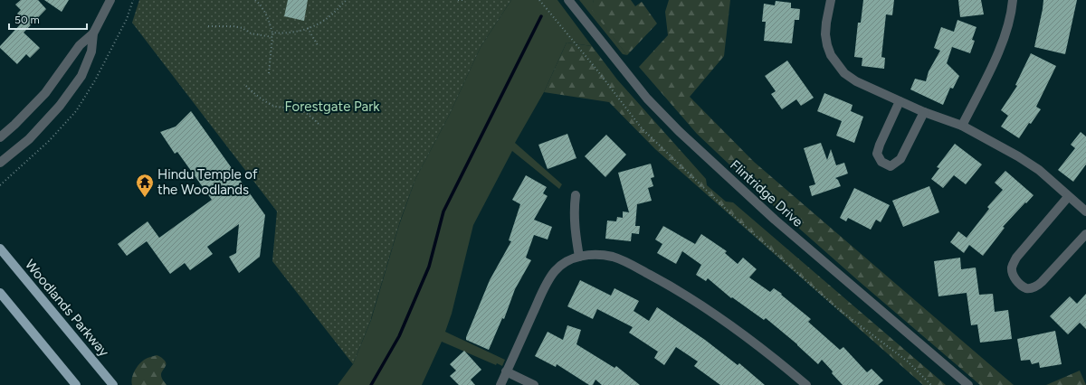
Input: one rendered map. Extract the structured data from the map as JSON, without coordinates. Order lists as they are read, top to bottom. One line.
{"streets":{"main road":["Woodlands Parkway"],"street":["Flintridge Drive"]},"parks":["Forestgate Park"],"places":{"temple":["Hindu Temple of the Woodlands"]},"scale_bar":"50 m"}
